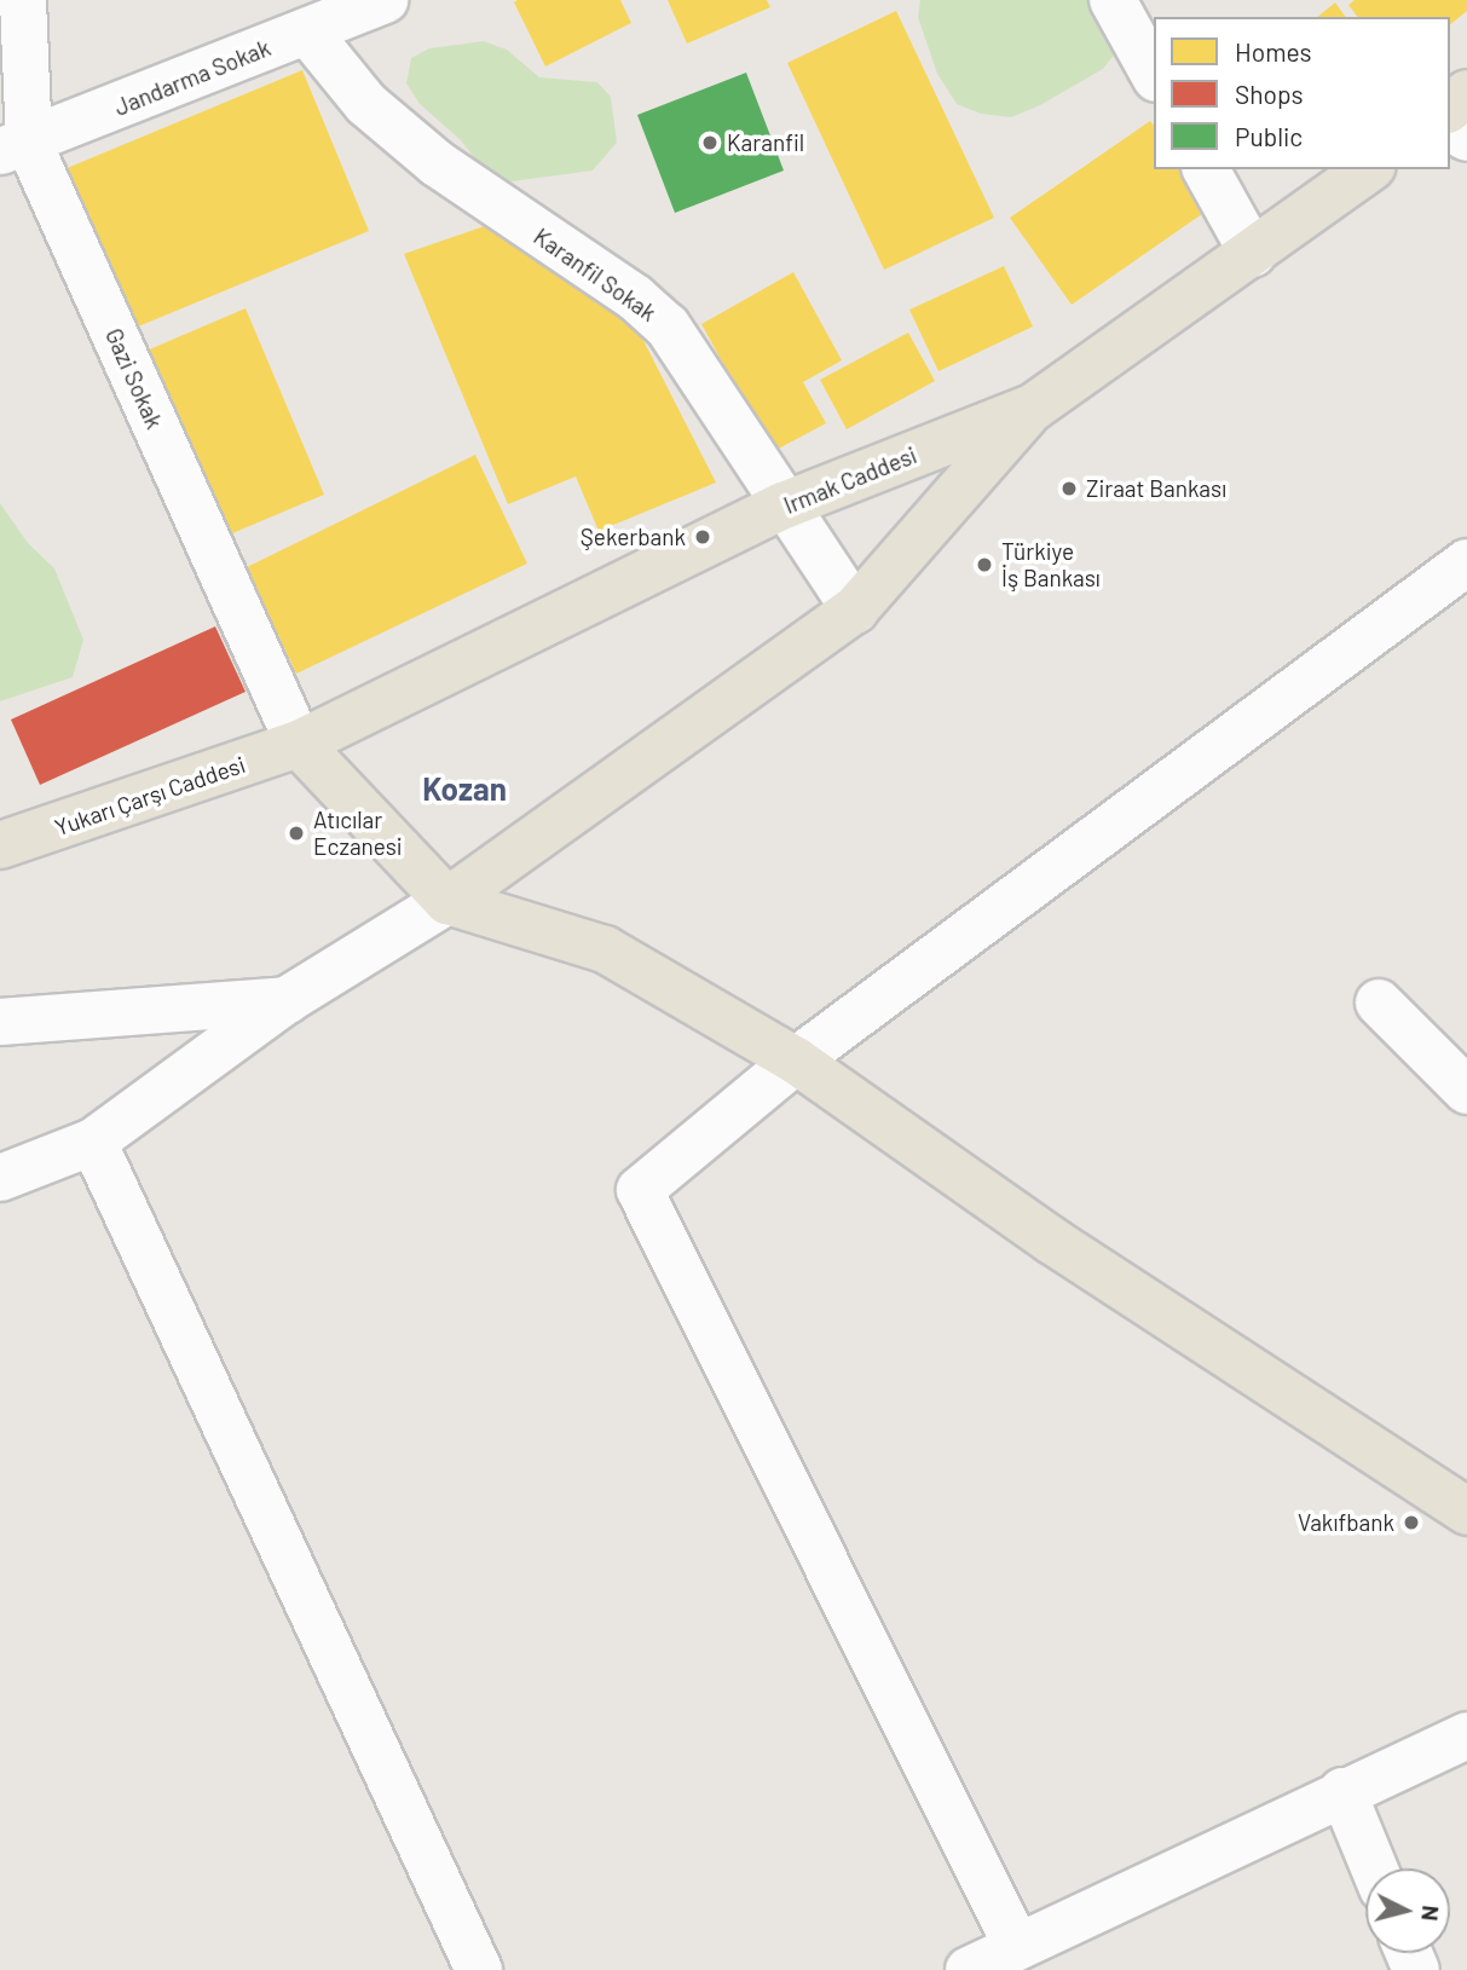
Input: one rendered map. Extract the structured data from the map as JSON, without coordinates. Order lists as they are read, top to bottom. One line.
{"streets":{"main road":["Irmak Caddesi","Yukarı Çarşı Caddesi"],"street":["Jandarma Sokak","Karanfil Sokak","Gazi Sokak"]},"crossings":[["Jandarma Sokak","Karanfil Sokak"],["Jandarma Sokak","Gazi Sokak"],["Karanfil Sokak","Irmak Caddesi"],["Gazi Sokak","Irmak Caddesi"],["Gazi Sokak","Yukarı Çarşı Caddesi"],["Irmak Caddesi","Yukarı Çarşı Caddesi"]],"districts":["Kozan"],"places":["Karanfil","Ziraat Bankası","Şekerbank","Türkiye İş Bankası","Atıcılar Eczanesi","Vakıfbank"],"legend":["Homes","Shops","Public"],"north":"right"}
